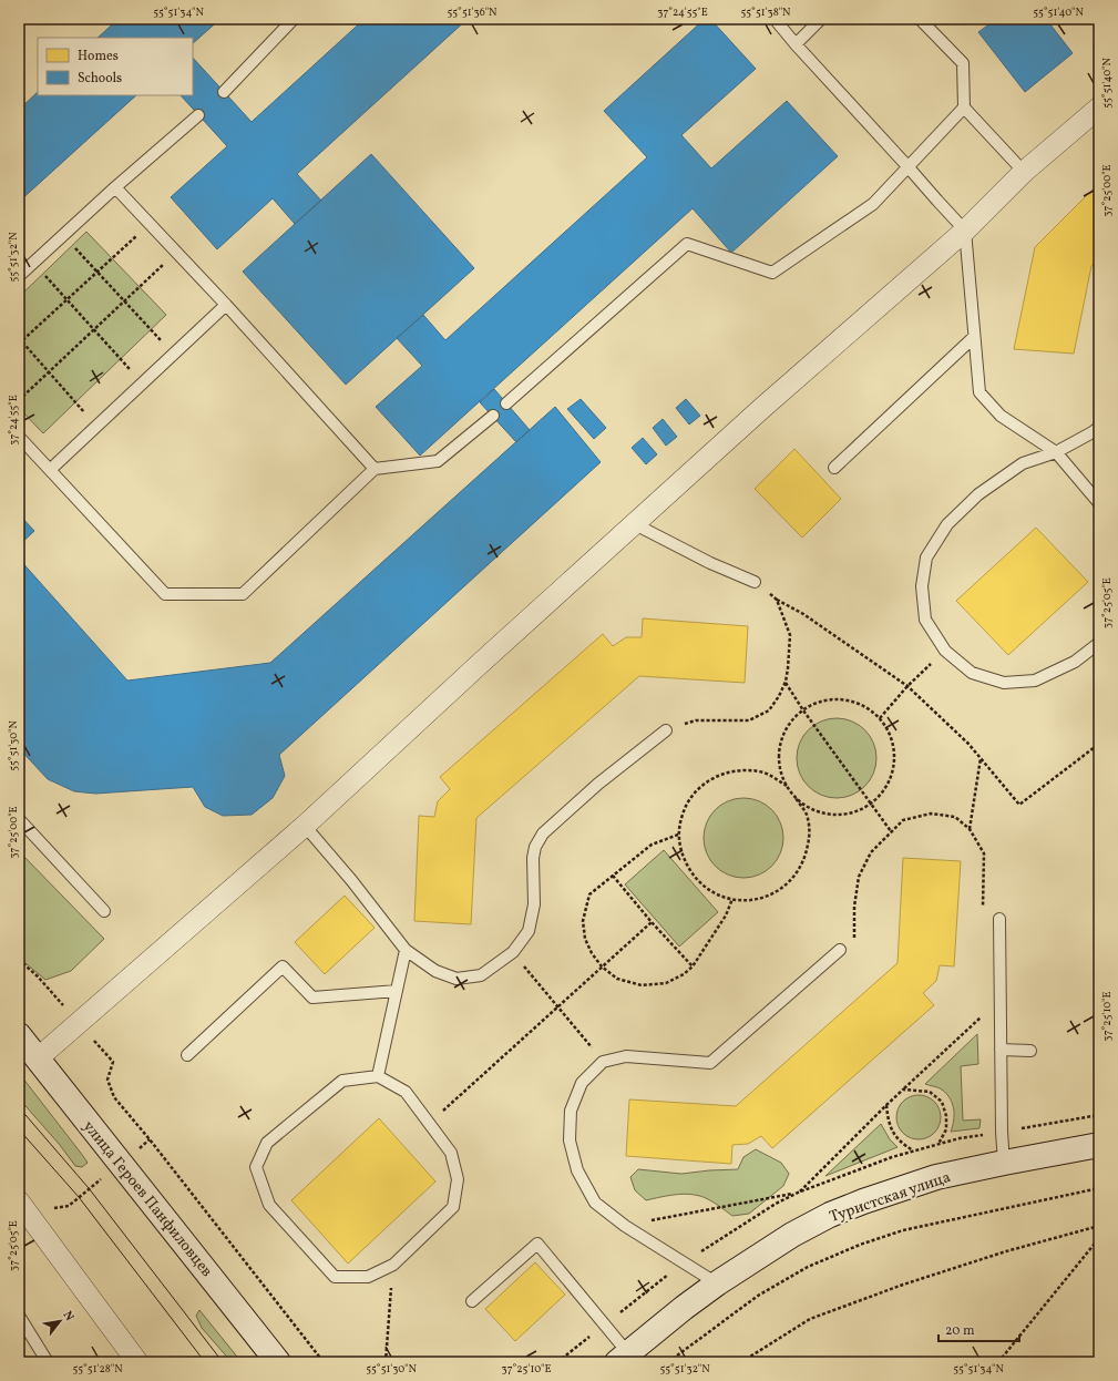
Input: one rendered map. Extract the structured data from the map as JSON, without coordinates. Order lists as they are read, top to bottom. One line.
{"streets":{"main road":["Туристская улица","улица Героев Панфиловцев"]},"legend":["Homes","Schools"],"scale_bar":"20 m","north":"top right","coordinates":["55°51'34\"N","55°51'36\"N","37°24'55\"E","55°51'38\"N","55°51'40\"N","37°25'00\"E","55°51'32\"N","37°25'05\"E","55°51'30\"N","37°25'10\"E","55°51'28\"N"]}
